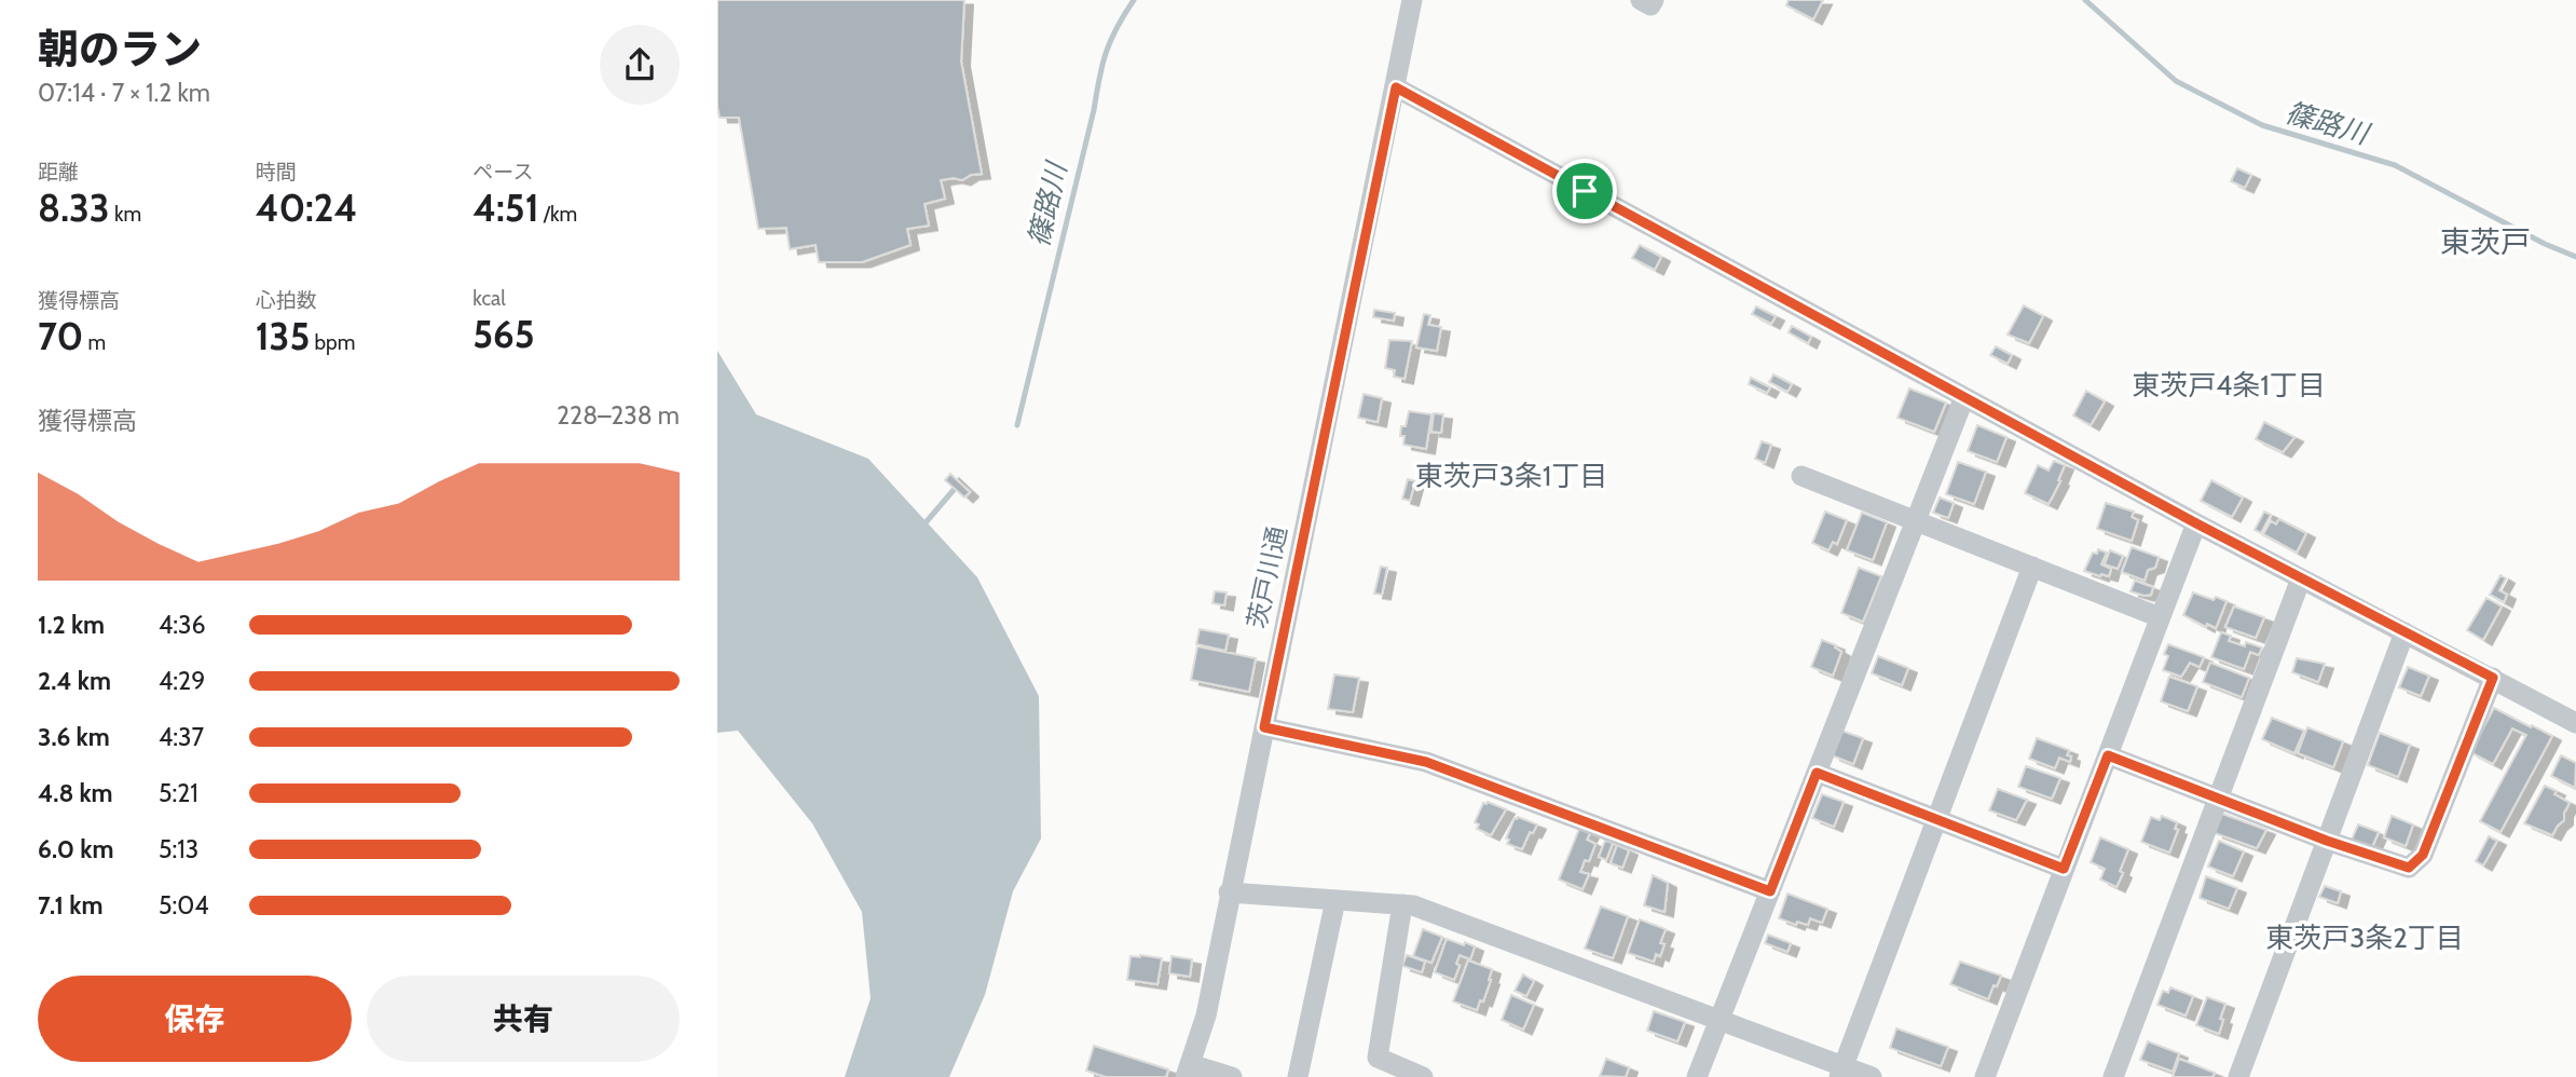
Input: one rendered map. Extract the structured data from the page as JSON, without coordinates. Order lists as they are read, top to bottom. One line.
{"streets":{"street":["茨戸川通"]},"districts":["東茨戸","東茨戸4条1丁目","東茨戸3条1丁目","東茨戸3条2丁目"],"water":["篠路川"],"page":{"heading":["朝のラン","07:14 · 7 × 1.2 km"],"stats":[["距離","8.33 km"],["時間","40:24"],["ペース","4:51 /km"],["獲得標高","70 m"],["心拍数","135 bpm"],["kcal","565"]],"chart":["獲得標高","228–238 m"],"list":[{"name":"1.2 km","note":"4:36"},{"name":"2.4 km","note":"4:29"},{"name":"3.6 km","note":"4:37"},{"name":"4.8 km","note":"5:21"},{"name":"6.0 km","note":"5:13"},{"name":"7.1 km","note":"5:04"}],"buttons":["保存","共有"]}}
